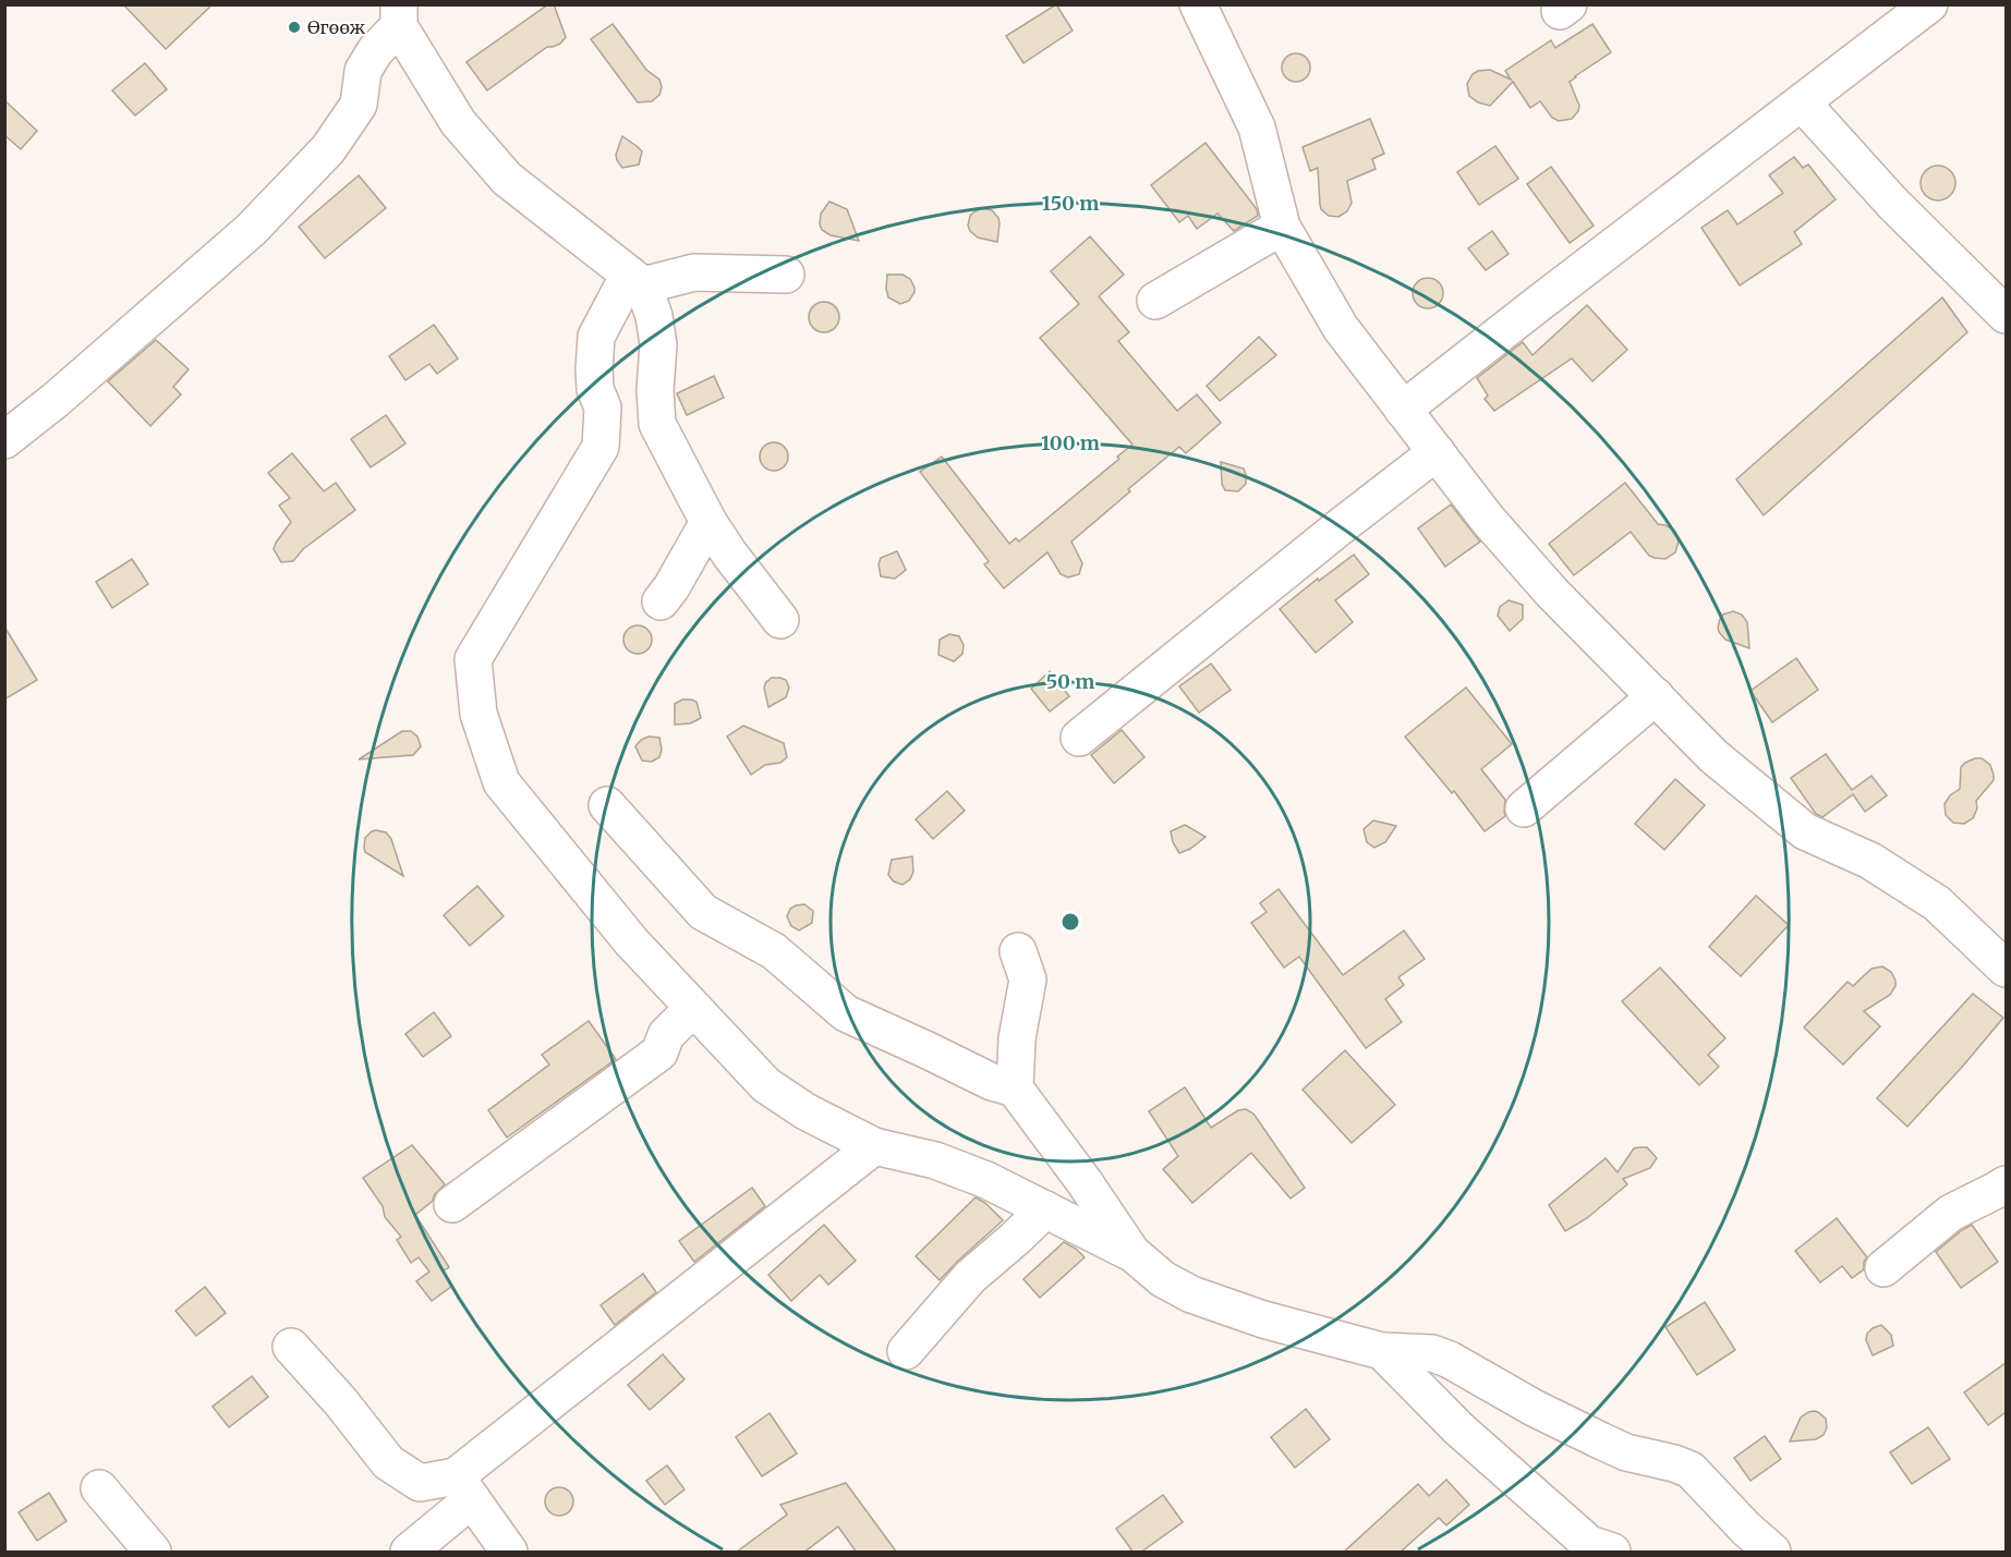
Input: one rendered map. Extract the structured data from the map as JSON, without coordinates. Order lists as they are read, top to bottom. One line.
{"places":["Өгөөж"],"rings":["150 m","100 m","50 m"]}
